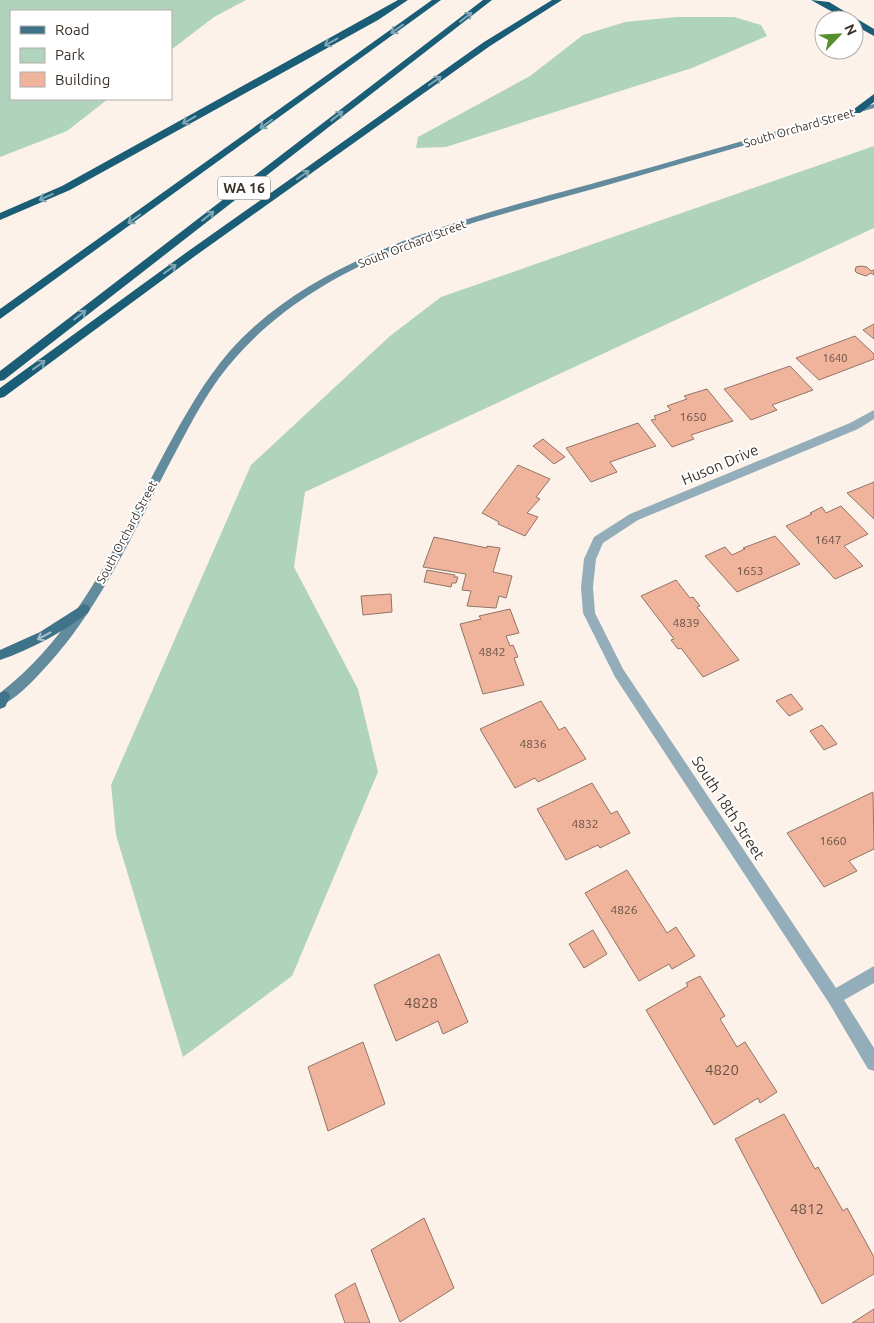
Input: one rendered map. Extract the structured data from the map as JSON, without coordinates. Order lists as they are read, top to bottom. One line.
{"streets":{"highway":["WA 16"],"main road":["South Orchard Street"],"street":["Huson Drive","South 18th Street"]},"crossings":[["Huson Drive","South 18th Street"]],"house_numbers":["1640","1650","1647","1653","4839","4842","4836","4832","1660","4826","4828","4820","4812"],"legend":["Road","Park","Building"],"north":"top right"}
